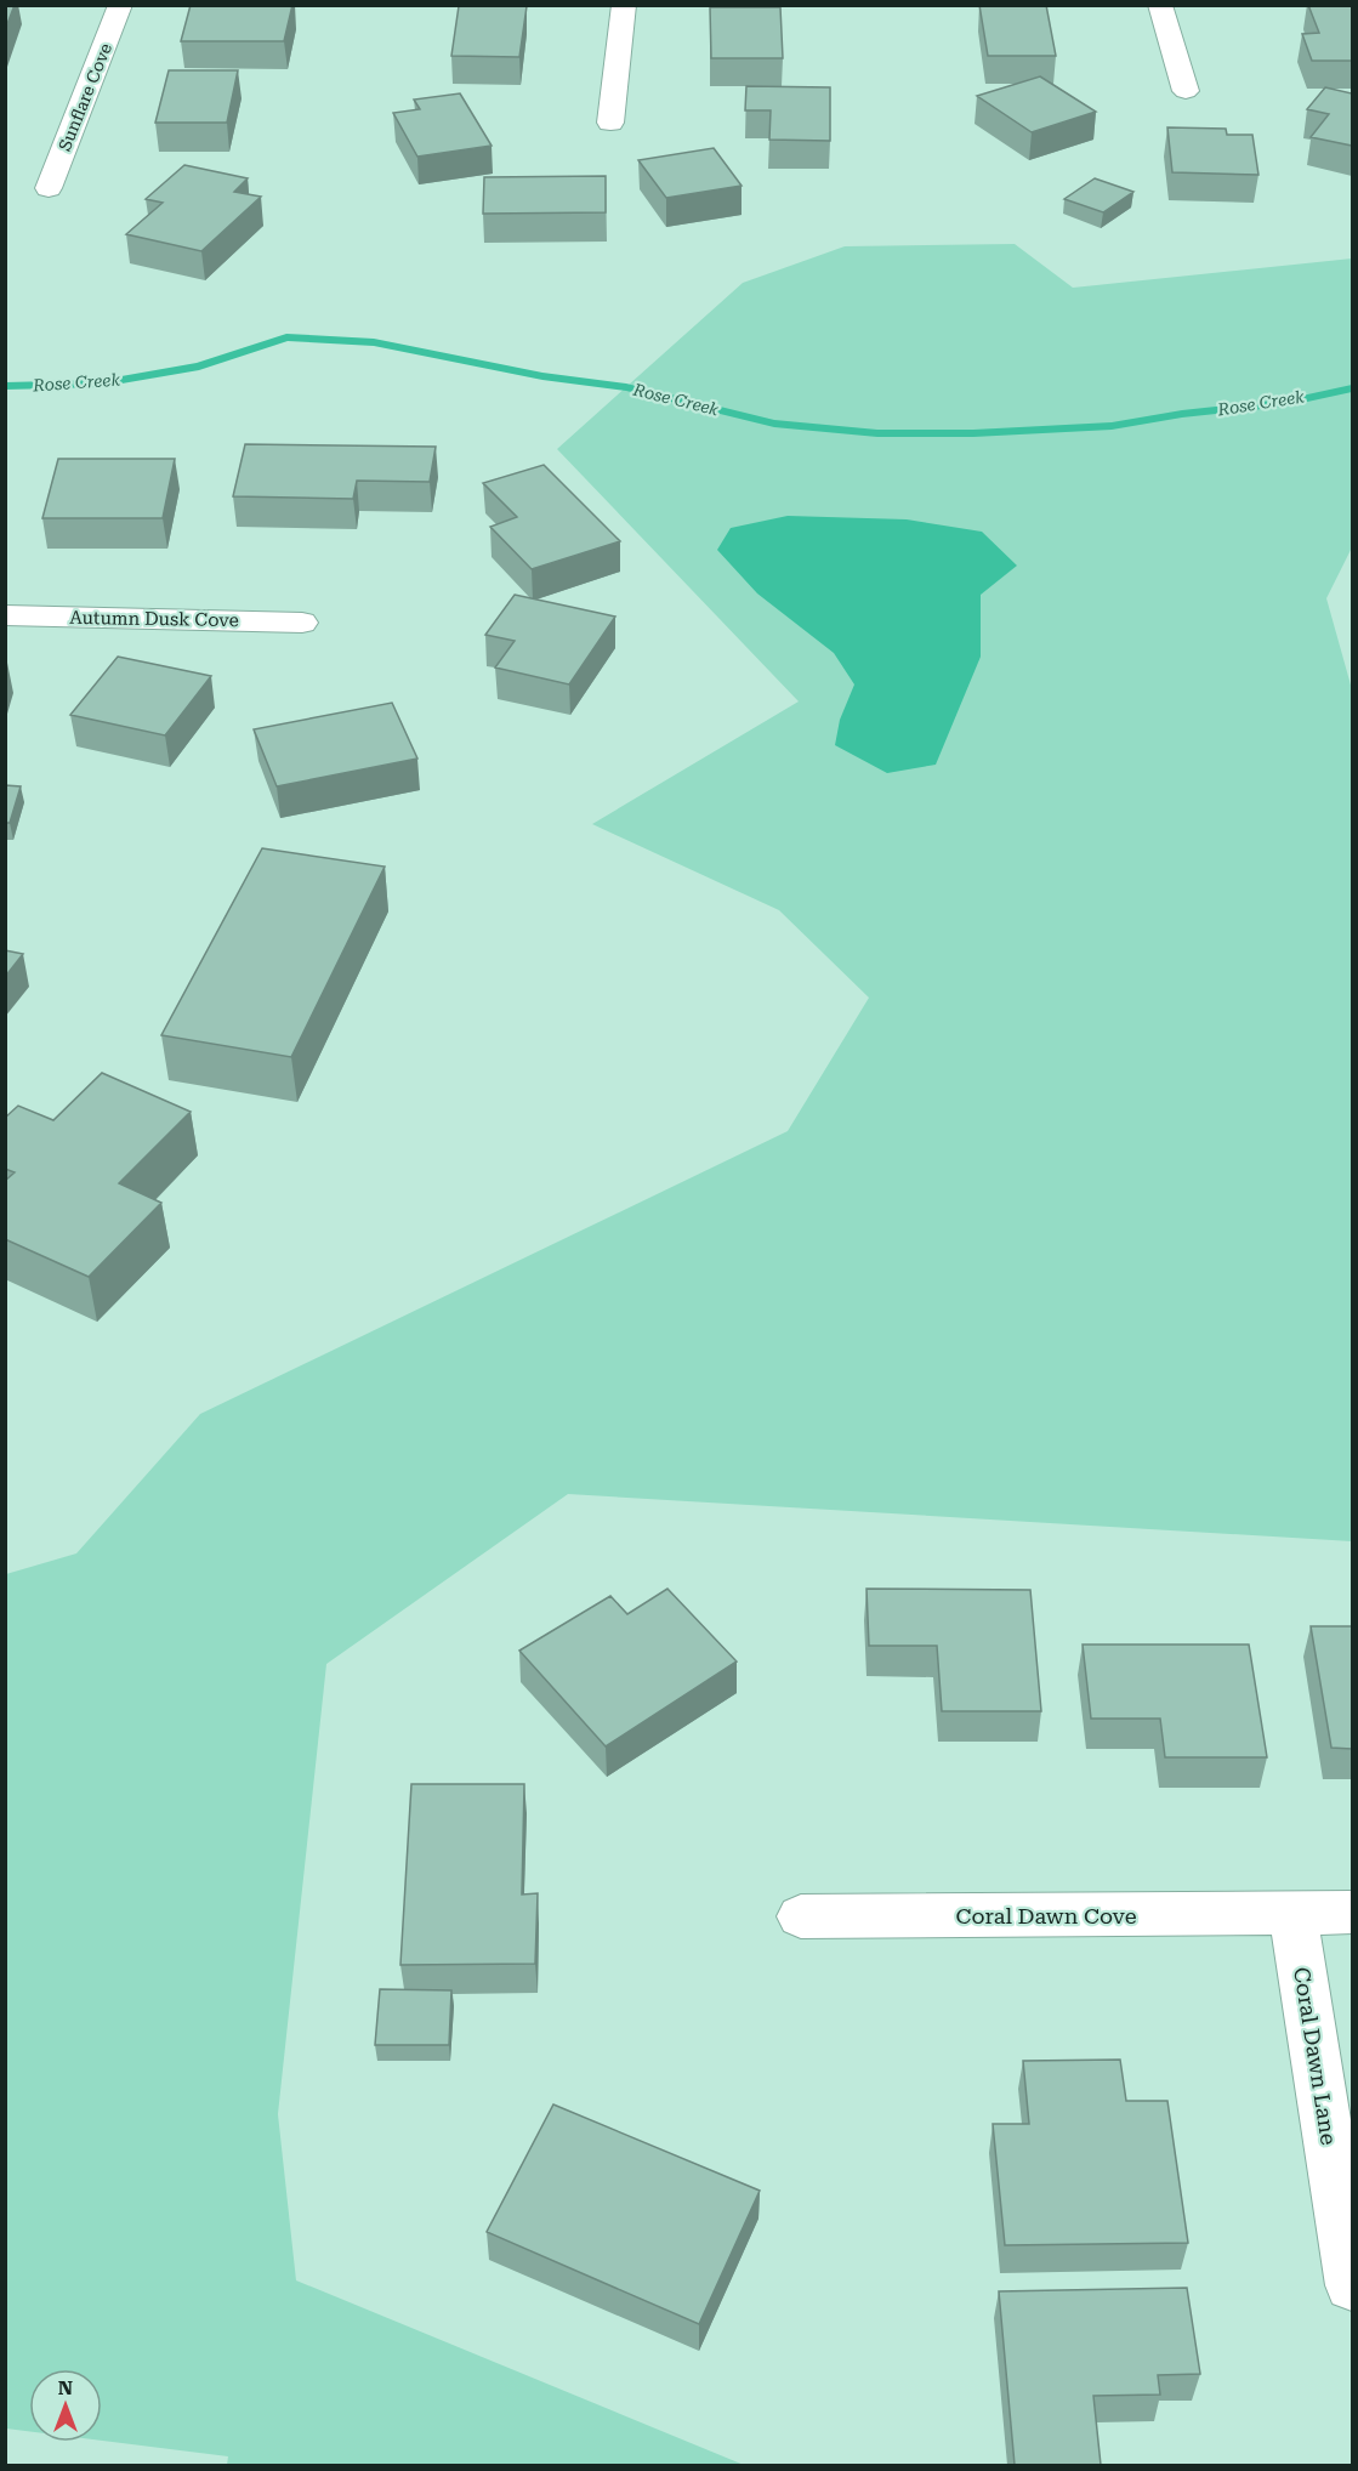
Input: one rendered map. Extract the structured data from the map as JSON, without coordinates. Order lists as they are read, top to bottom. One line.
{"streets":{"street":["Sunflare Cove","Autumn Dusk Cove","Coral Dawn Cove","Coral Dawn Lane"]},"crossings":[["Coral Dawn Cove","Coral Dawn Lane"]],"water":["Rose Creek"],"north":"top"}
